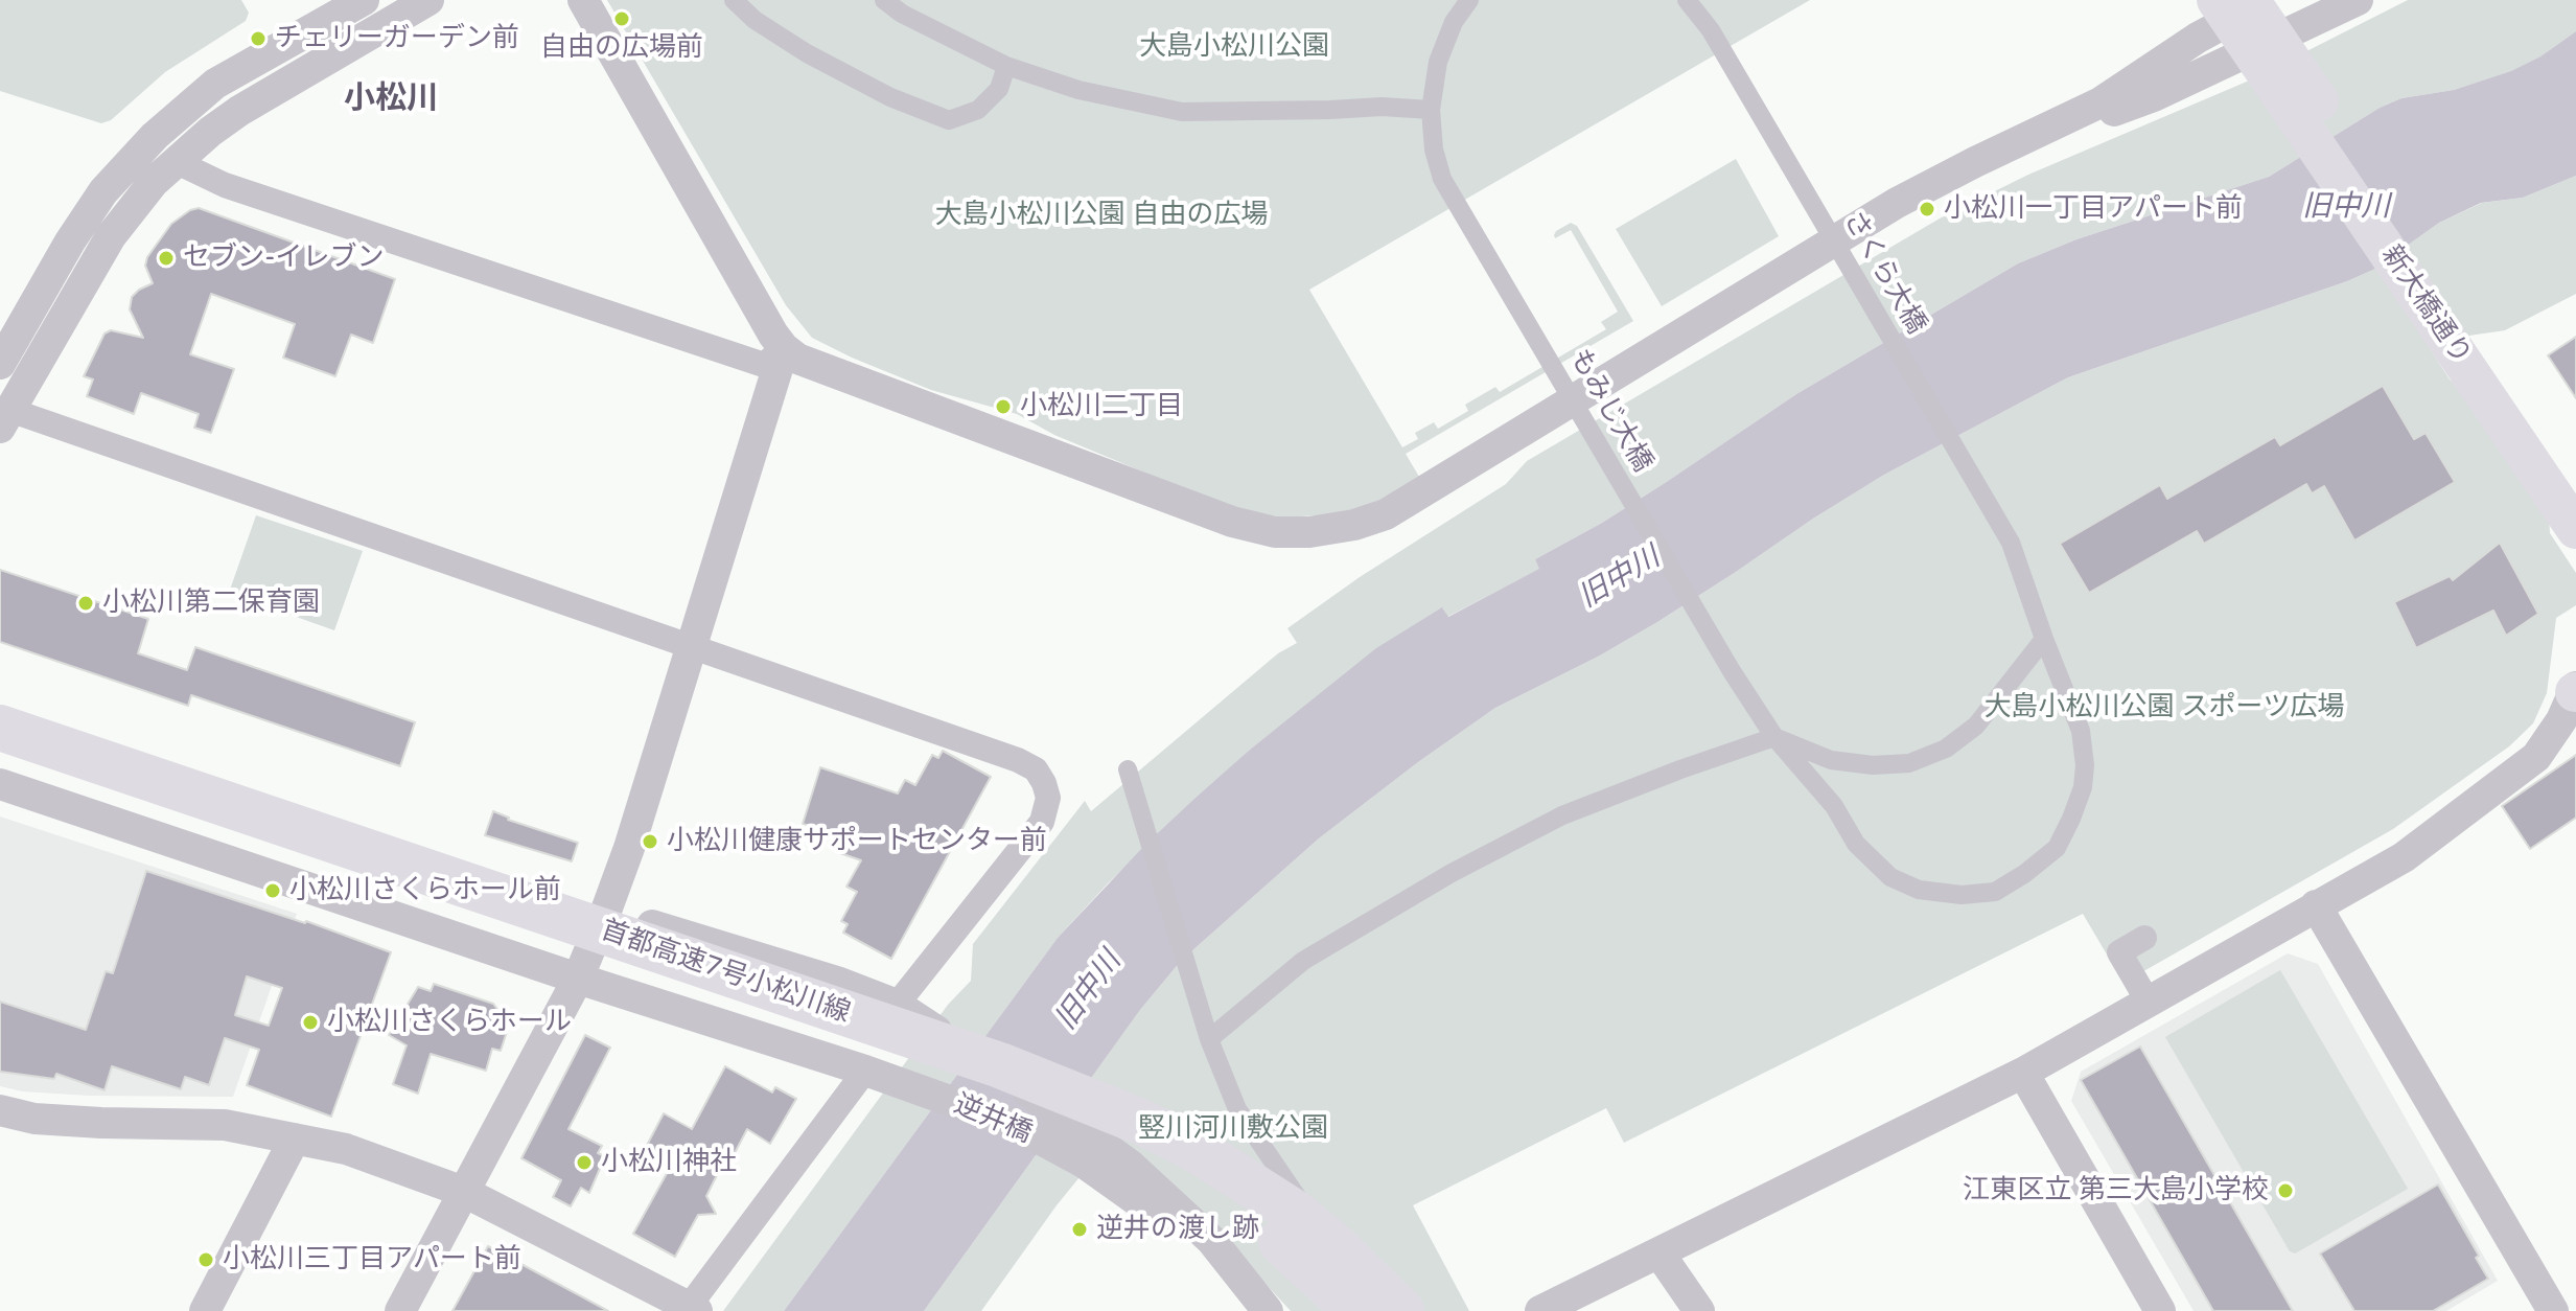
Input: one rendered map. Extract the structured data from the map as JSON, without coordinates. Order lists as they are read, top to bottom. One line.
{"streets":{"highway":["首都高速7号小松川線"],"main road":["新大橋通り"],"street":["さくら大橋","もみじ大橋","逆井橋"]},"crossings":[["さくら大橋","もみじ大橋"]],"districts":["小松川"],"water":["旧中川"],"parks":["大島小松川公園","大島小松川公園 自由の広場","大島小松川公園 スポーツ広場","竪川河川敷公園"],"places":["自由の広場前","チェリーガーデン前","小松川一丁目アパート前","セブン-イレブン","小松川二丁目","小松川第二保育園","小松川健康サポートセンター前","小松川さくらホール前","小松川さくらホール","小松川神社","江東区立 第三大島小学校","逆井の渡し跡","小松川三丁目アパート前"]}
